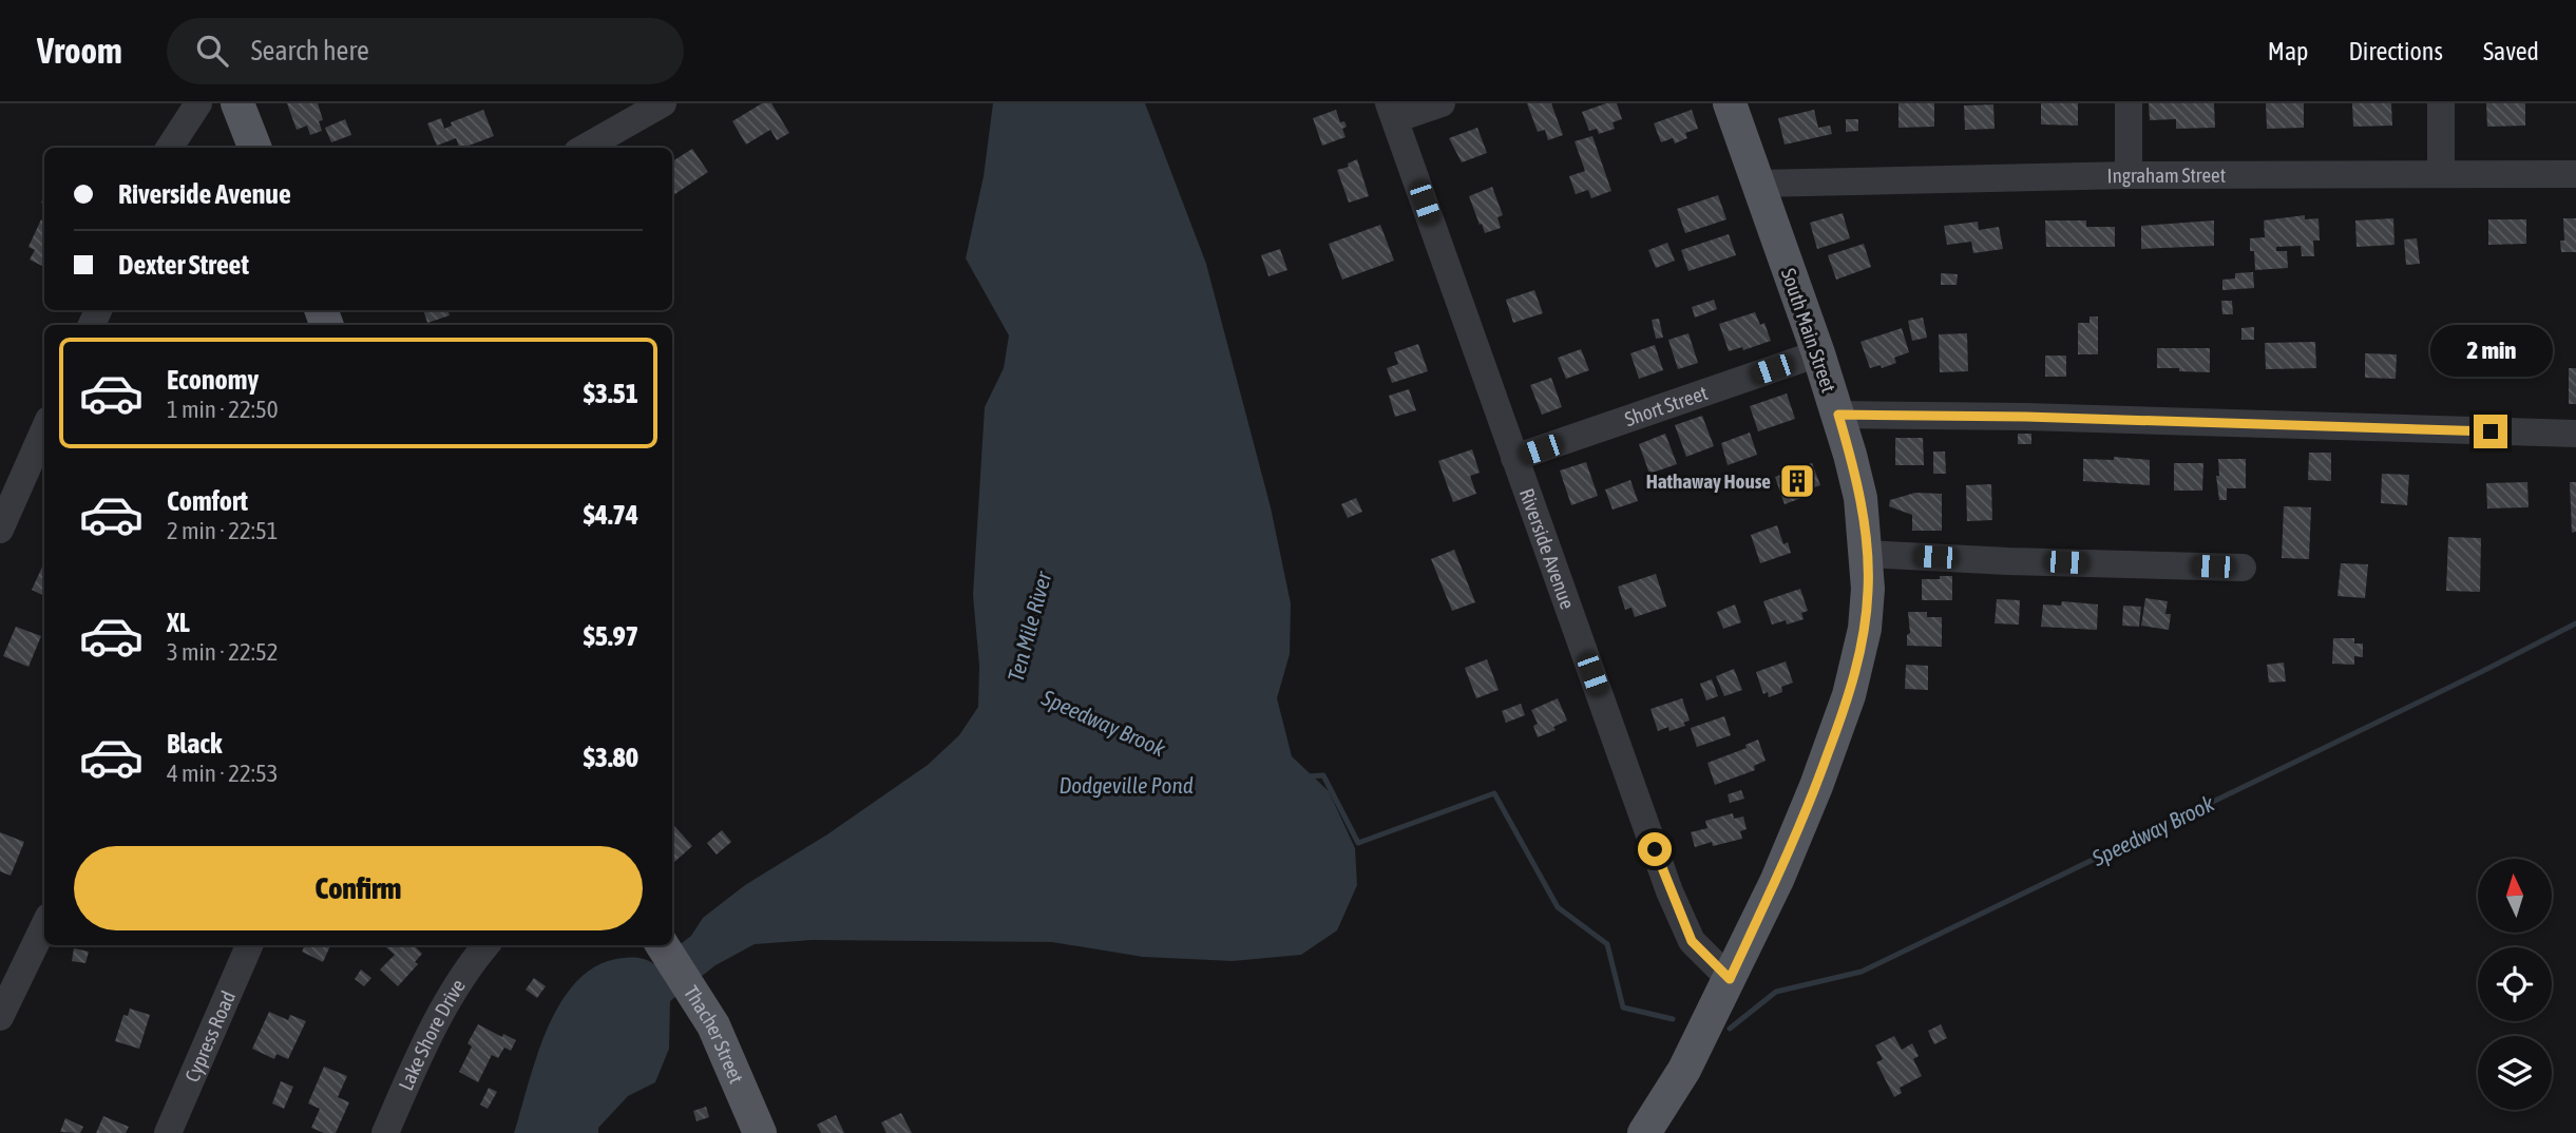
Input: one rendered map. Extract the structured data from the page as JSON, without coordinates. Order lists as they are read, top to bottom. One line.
{"streets":{"main road":["South Main Street","Thacher Street"],"street":["Ingraham Street","Short Street","Riverside Avenue","Lake Shore Drive","Cypress Road"]},"crossings":[["Ingraham Street","South Main Street"],["South Main Street","Short Street"],["South Main Street","Riverside Avenue"],["Short Street","Riverside Avenue"]],"water":["Ten Mile River","Speedway Brook","Dodgeville Pond"],"places":{"building":["Hathaway House"]},"north":"top","page":{"header":"Vroom","search":"Search here","nav":["Map","Directions","Saved"],"banner":["Riverside Avenue","Dexter Street"],"bubble":"2 min","list":[{"name":"Economy","note":"1 min · 22:50","value":"$3.51"},{"name":"Comfort","note":"2 min · 22:51","value":"$4.74"},{"name":"XL","note":"3 min · 22:52","value":"$5.97"},{"name":"Black","note":"4 min · 22:53","value":"$3.80"}],"buttons":"Confirm"}}
